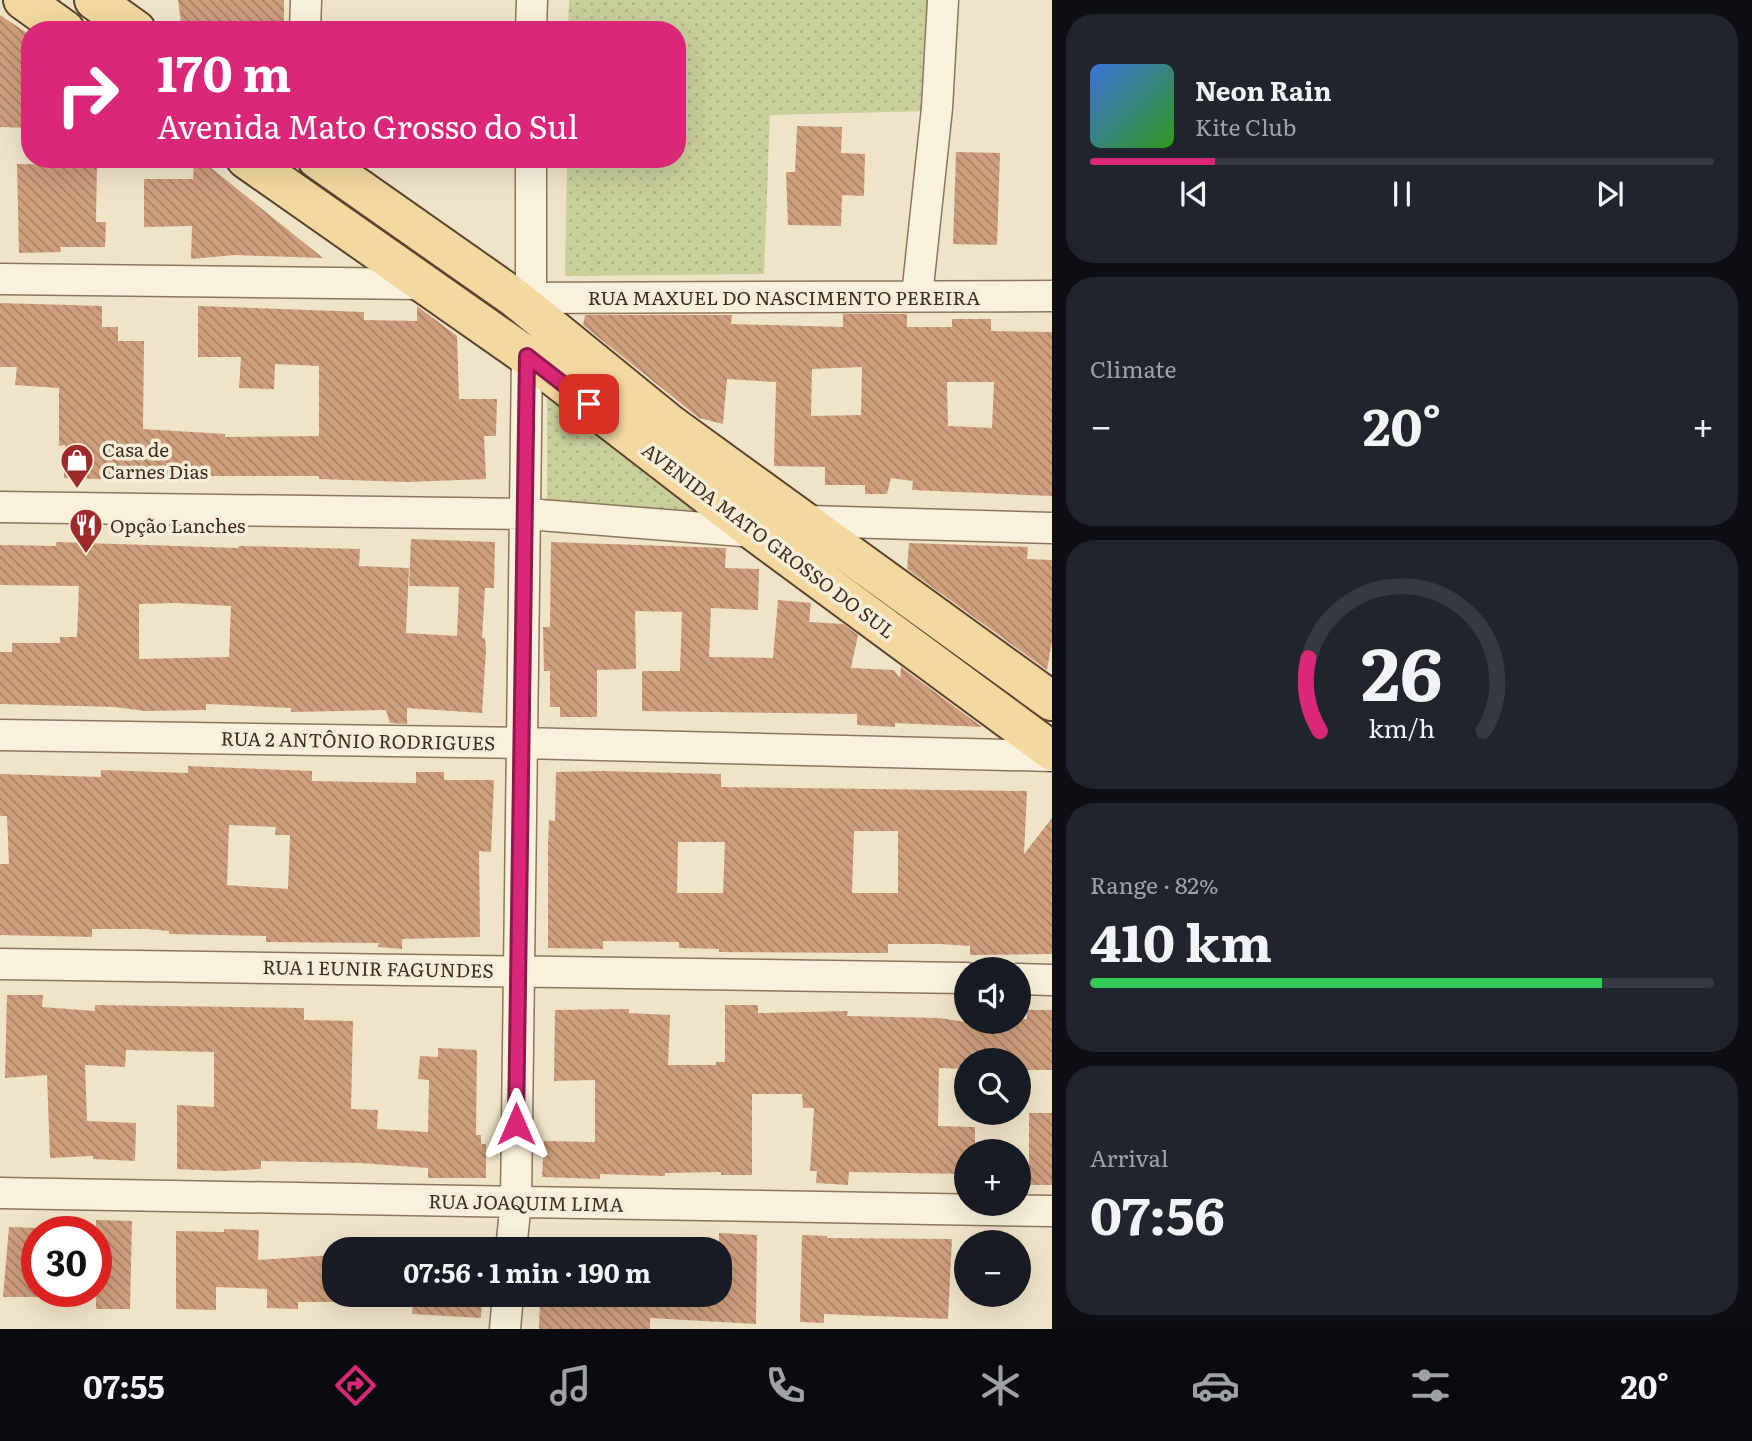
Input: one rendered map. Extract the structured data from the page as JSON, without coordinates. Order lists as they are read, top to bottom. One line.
{"streets":{"main road":["AVENIDA MATO GROSSO DO SUL"],"street":["RUA MAXUEL DO NASCIMENTO PEREIRA","RUA 2 ANTÔNIO RODRIGUES","RUA 1 EUNIR FAGUNDES","RUA JOAQUIM LIMA"]},"crossings":[["RUA MAXUEL DO NASCIMENTO PEREIRA","AVENIDA MATO GROSSO DO SUL"],["AVENIDA MATO GROSSO DO SUL","RUA 2 ANTÔNIO RODRIGUES"]],"places":{"shop":["Casa de Carnes Dias"],"restaurant":["Opção Lanches"]},"page":{"turn":["170 m","Avenida Mato Grosso do Sul"],"song":["Neon Rain","Kite Club"],"tile":["Climate",["Range · 82%","410 km"],["Arrival","07:56"]],"heat":["−","20°","+"],"map_buttons":["+","−"],"limit":"30","trip":"07:56 · 1 min · 190 m","tabs":["07:55","20°"],"gauge":["26","km/h"]}}
